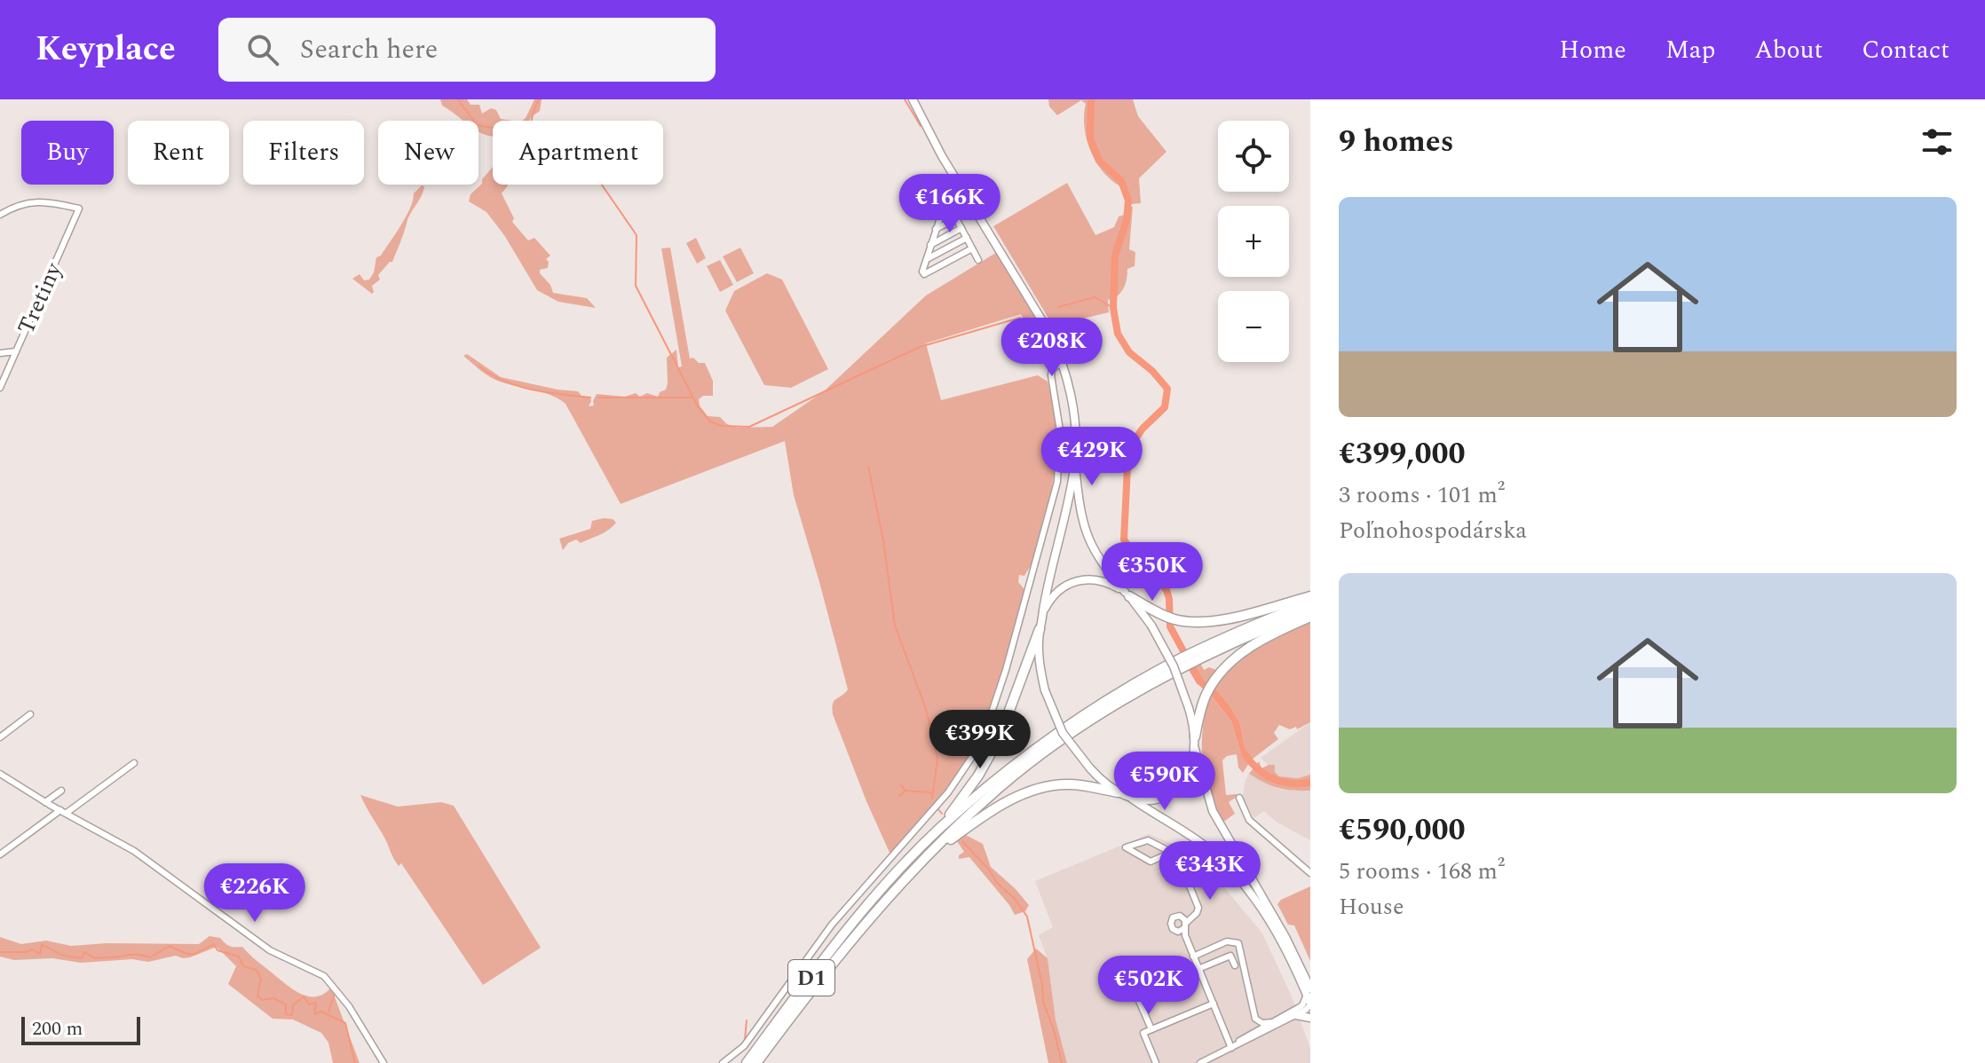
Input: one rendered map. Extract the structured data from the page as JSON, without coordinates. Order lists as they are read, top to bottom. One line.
{"streets":{"highway":["D1"],"street":["Tretiny"]},"scale_bar":"200 m","page":{"header":"Keyplace","search":"Search here","nav":["Home","Map","About","Contact"],"heading":"9 homes","map_buttons":["+","−"],"chip":["Buy","Rent","Filters","New","Apartment"],"price":["€166K","€208K","€429K","€350K","€399K","€590K","€343K","€226K","€502K"],"list":[{"name":"€399,000","note":"3 rooms · 101 m² · Poľnohospodárska"},{"name":"€590,000","note":"5 rooms · 168 m² · House"}],"scale":"200 m"}}
